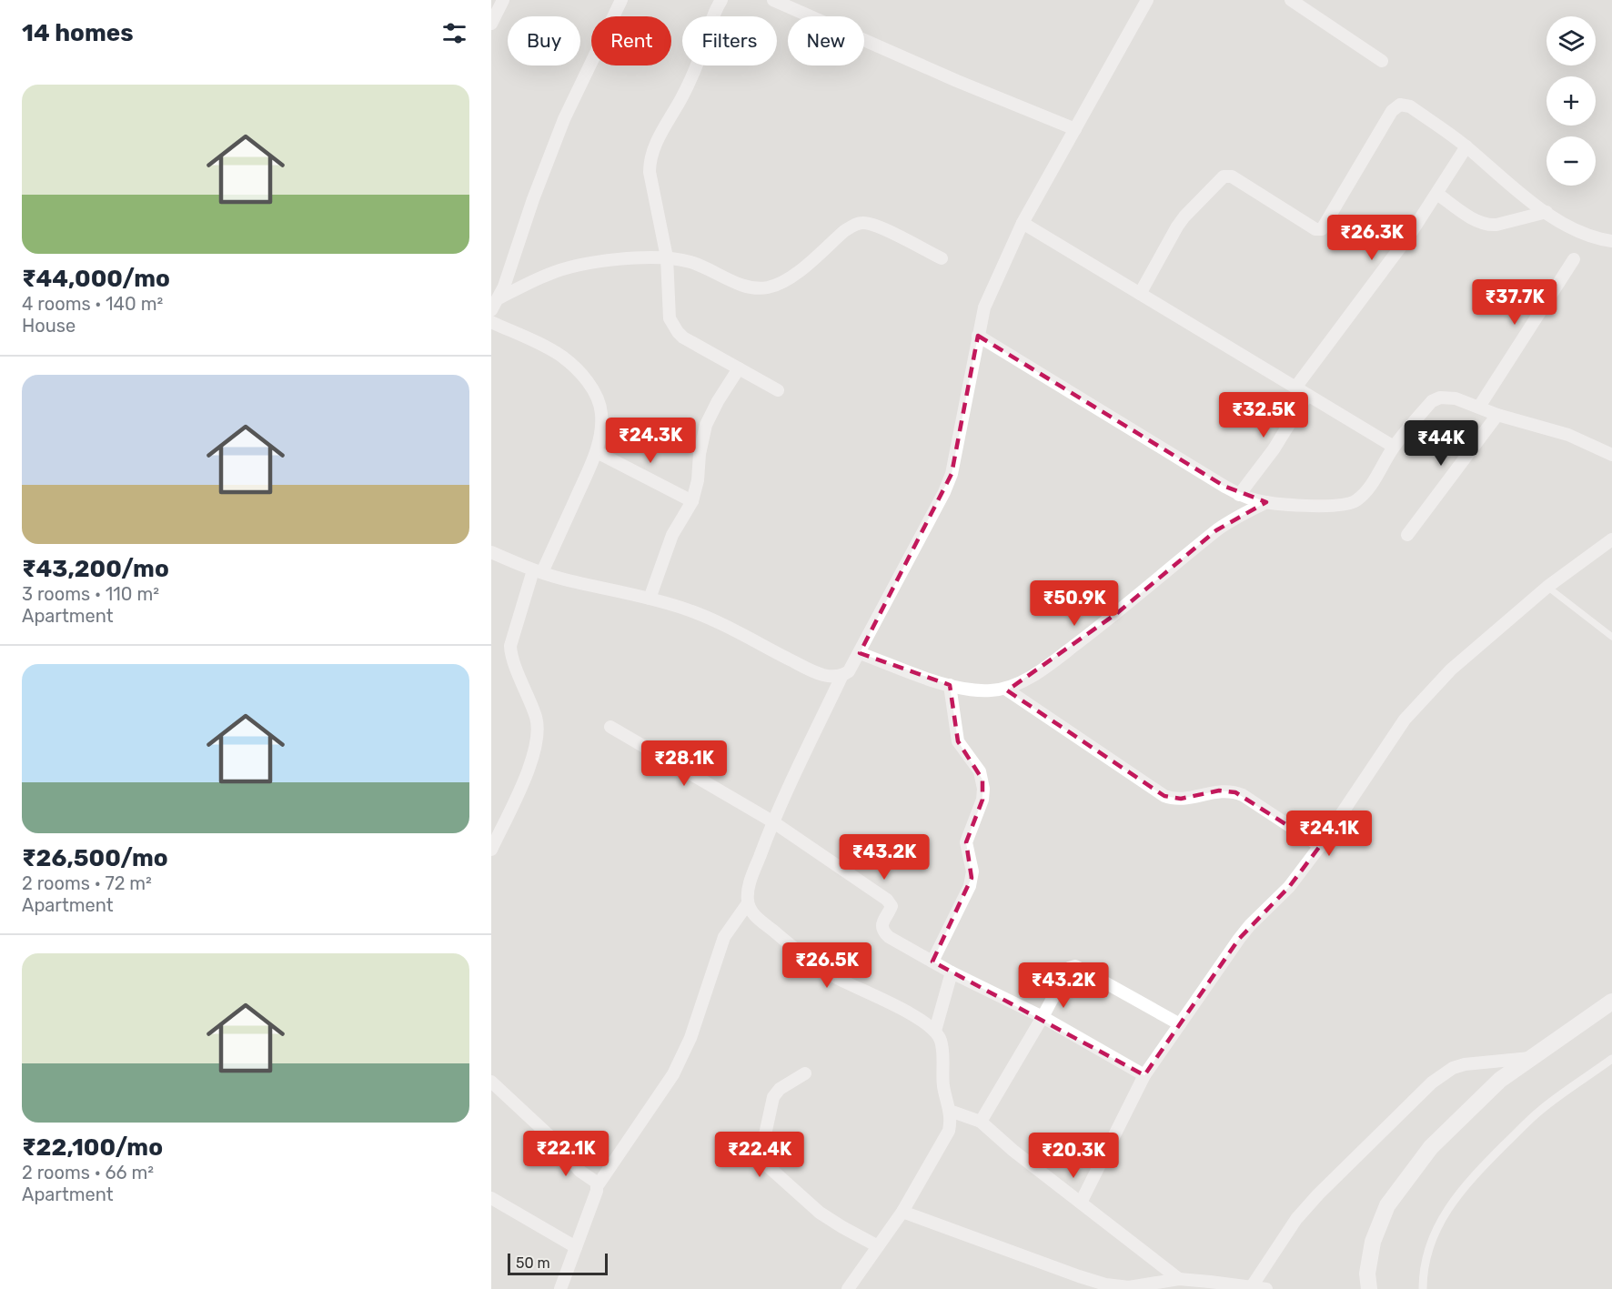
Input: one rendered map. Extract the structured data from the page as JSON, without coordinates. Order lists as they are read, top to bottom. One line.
{"scale_bar":"50 m","page":{"heading":"14 homes","map_buttons":["+","−"],"chip":["Buy","Rent","Filters","New"],"list":[{"name":"₹44,000/mo","note":"4 rooms · 140 m² · House"},{"name":"₹43,200/mo","note":"3 rooms · 110 m² · Apartment"},{"name":"₹26,500/mo","note":"2 rooms · 72 m² · Apartment"},{"name":"₹22,100/mo","note":"2 rooms · 66 m² · Apartment"}],"price":["₹26.3K","₹37.7K","₹32.5K","₹24.3K","₹44K","₹50.9K","₹28.1K","₹24.1K","₹43.2K","₹26.5K","₹43.2K","₹22.1K","₹22.4K","₹20.3K"],"scale":"50 m"}}
